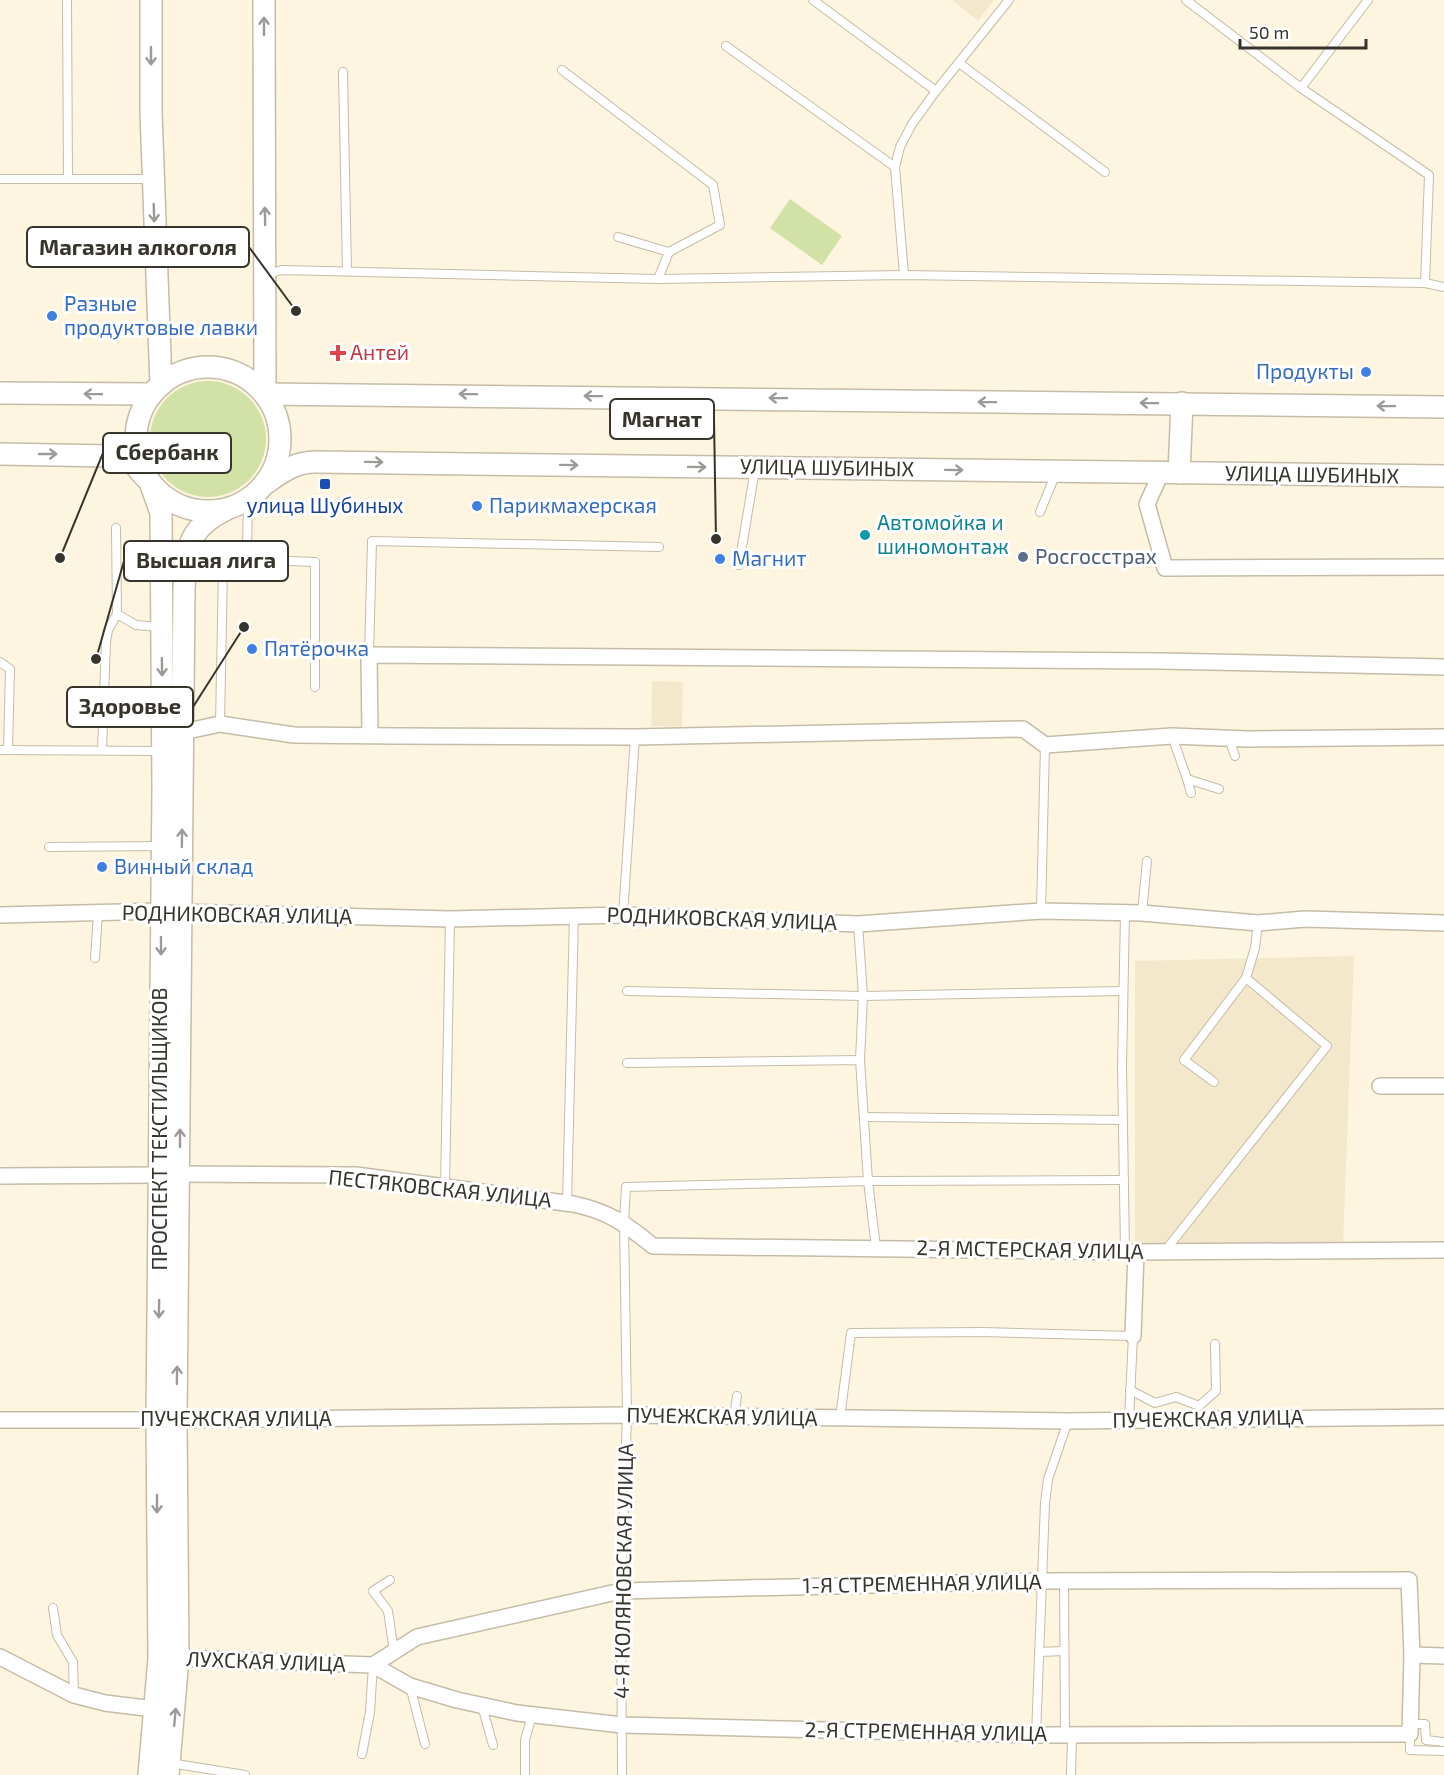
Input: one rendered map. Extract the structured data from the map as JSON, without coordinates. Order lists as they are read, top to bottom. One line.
{"streets":{"main road":["УЛИЦА ШУБИНЫХ","ПРОСПЕКТ ТЕКСТИЛЬЩИКОВ"],"street":["РОДНИКОВСКАЯ УЛИЦА","ПЕСТЯКОВСКАЯ УЛИЦА","2-Я МСТЕРСКАЯ УЛИЦА","ПУЧЕЖСКАЯ УЛИЦА","1-Я СТРЕМЕННАЯ УЛИЦА","ЛУХСКАЯ УЛИЦА","2-Я СТРЕМЕННАЯ УЛИЦА"],"lane":["4-Я КОЛЯНОВСКАЯ УЛИЦА"]},"crossings":[["УЛИЦА ШУБИНЫХ","ПРОСПЕКТ ТЕКСТИЛЬЩИКОВ"],["РОДНИКОВСКАЯ УЛИЦА","ПРОСПЕКТ ТЕКСТИЛЬЩИКОВ"],["ПРОСПЕКТ ТЕКСТИЛЬЩИКОВ","ПЕСТЯКОВСКАЯ УЛИЦА"],["ПРОСПЕКТ ТЕКСТИЛЬЩИКОВ","ПУЧЕЖСКАЯ УЛИЦА"],["ПРОСПЕКТ ТЕКСТИЛЬЩИКОВ","ЛУХСКАЯ УЛИЦА"],["ПЕСТЯКОВСКАЯ УЛИЦА","2-Я МСТЕРСКАЯ УЛИЦА"],["ПЕСТЯКОВСКАЯ УЛИЦА","4-Я КОЛЯНОВСКАЯ УЛИЦА"],["2-Я МСТЕРСКАЯ УЛИЦА","4-Я КОЛЯНОВСКАЯ УЛИЦА"],["ПУЧЕЖСКАЯ УЛИЦА","4-Я КОЛЯНОВСКАЯ УЛИЦА"],["4-Я КОЛЯНОВСКАЯ УЛИЦА","1-Я СТРЕМЕННАЯ УЛИЦА"],["4-Я КОЛЯНОВСКАЯ УЛИЦА","2-Я СТРЕМЕННАЯ УЛИЦА"],["1-Я СТРЕМЕННАЯ УЛИЦА","ЛУХСКАЯ УЛИЦА"],["1-Я СТРЕМЕННАЯ УЛИЦА","2-Я СТРЕМЕННАЯ УЛИЦА"],["ЛУХСКАЯ УЛИЦА","2-Я СТРЕМЕННАЯ УЛИЦА"]],"places":{"other":["Магазин алкоголя","Разные продуктовые лавки","Продукты","Парикмахерская","Автомойка и шиномонтаж","Магнат","Росгосстрах","Сбербанк","Магнит","Здоровье","Пятёрочка","Высшая лига","Винный склад"],"health":["Антей"],"transit":["улица Шубиных"]},"scale_bar":"50 m"}
